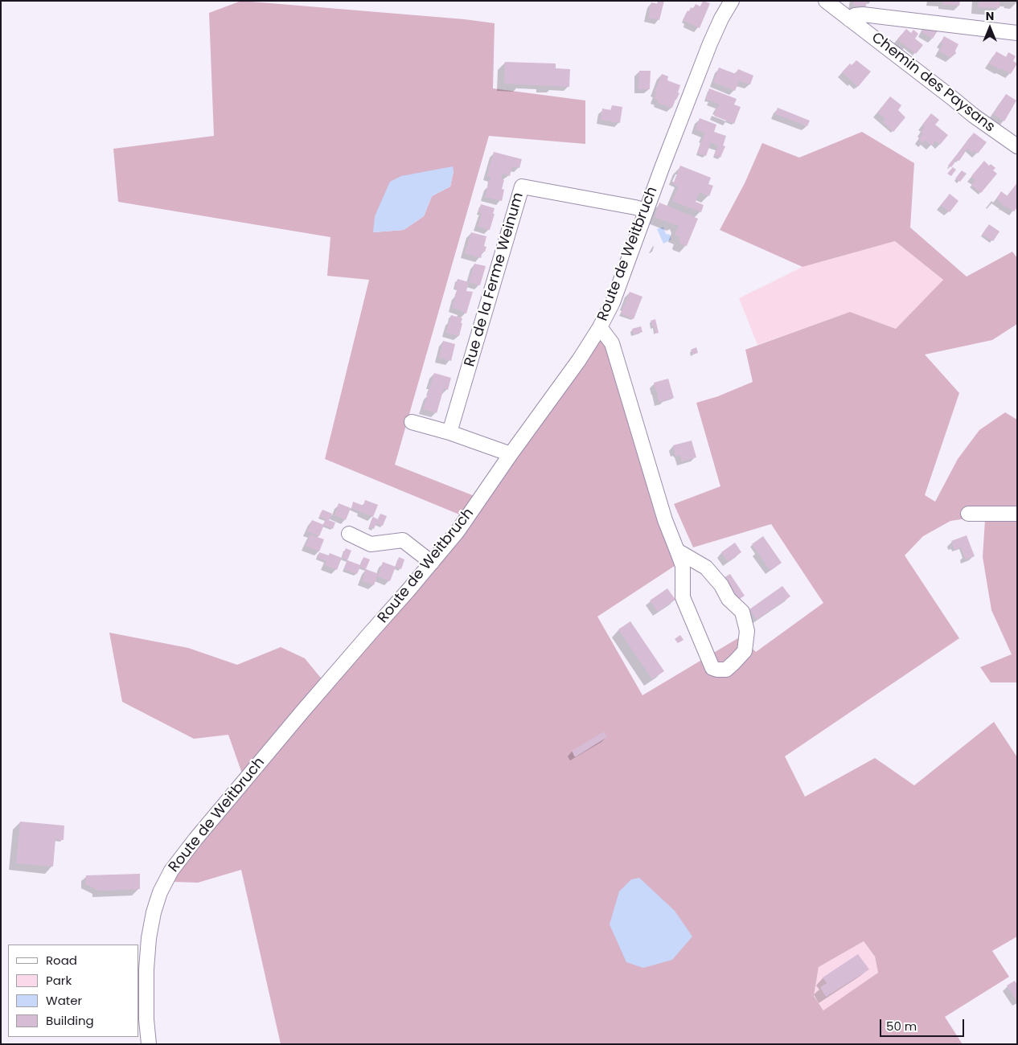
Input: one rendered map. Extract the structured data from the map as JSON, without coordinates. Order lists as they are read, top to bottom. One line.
{"streets":{"street":["Chemin des Paysans","Route de Weitbruch","Rue de la Ferme Weinum"]},"crossings":[["Route de Weitbruch","Rue de la Ferme Weinum"]],"legend":["Road","Park","Water","Building"],"scale_bar":"50 m","north":"top"}
